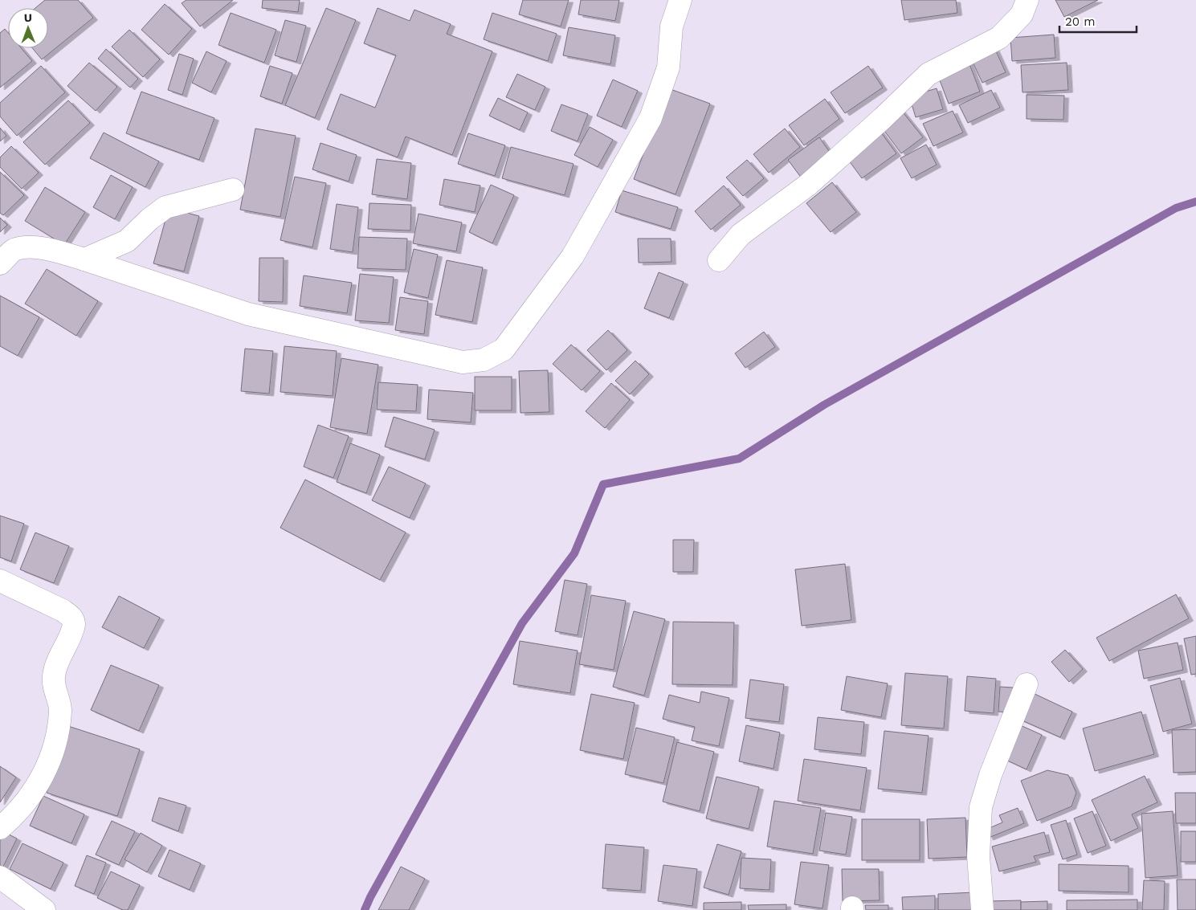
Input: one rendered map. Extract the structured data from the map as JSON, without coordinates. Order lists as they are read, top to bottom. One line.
{"scale_bar":"20 m","north":"top"}
